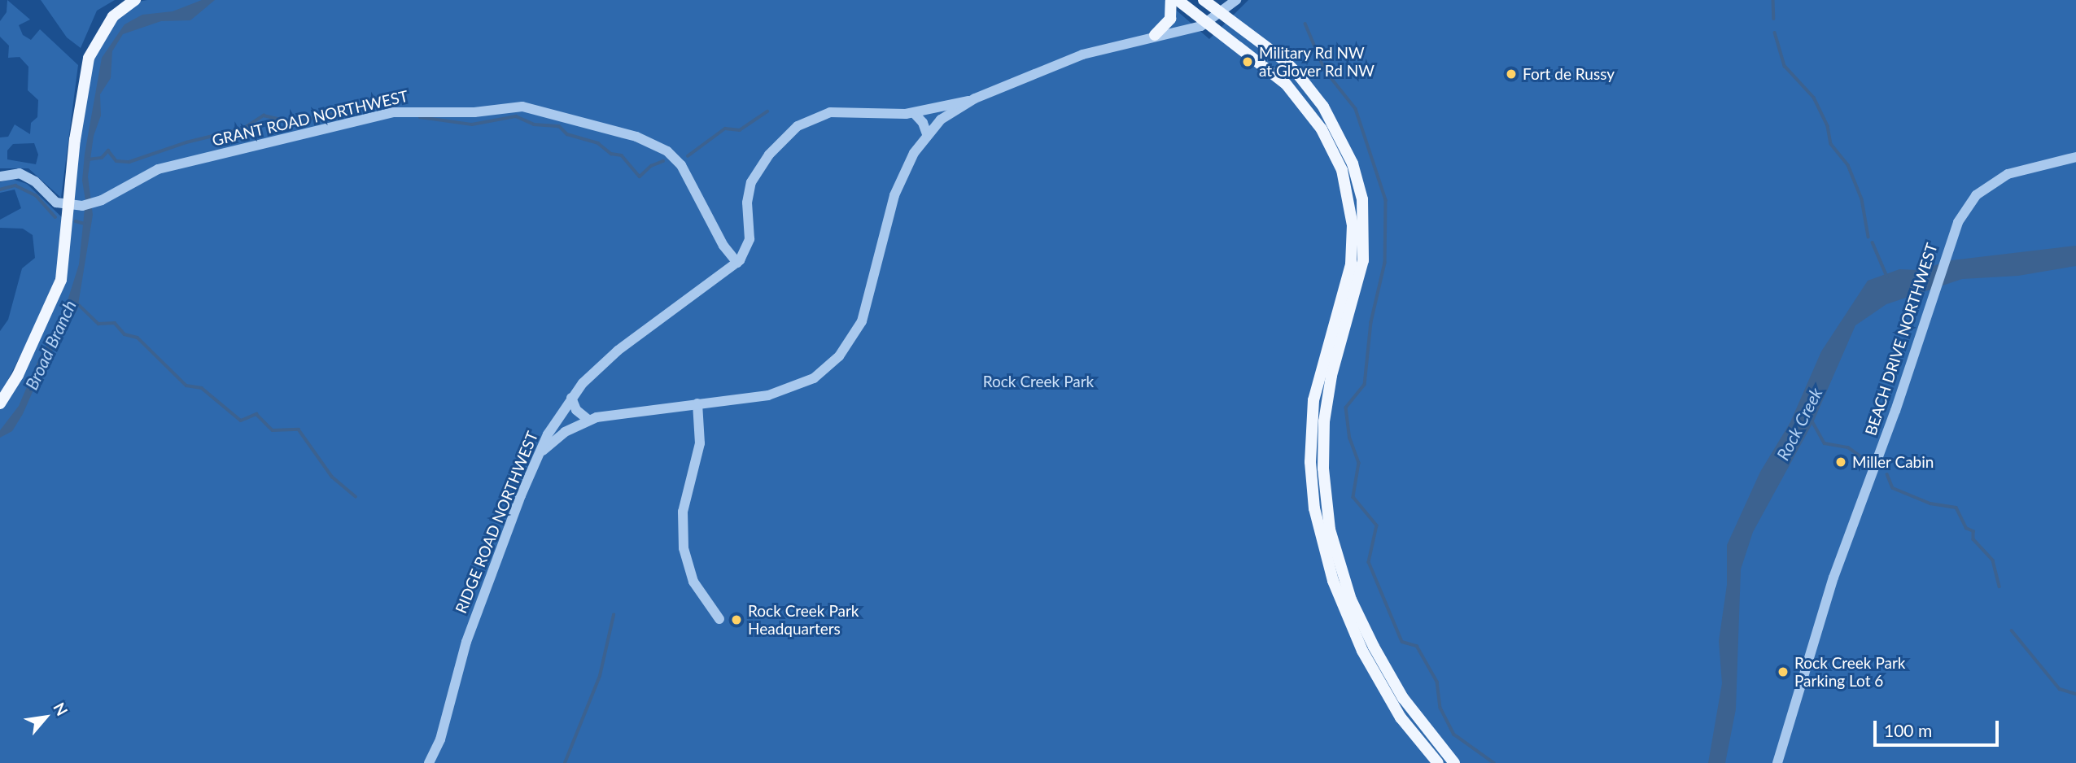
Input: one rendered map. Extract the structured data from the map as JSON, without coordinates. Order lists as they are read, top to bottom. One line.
{"streets":{"street":["GRANT ROAD NORTHWEST","BEACH DRIVE NORTHWEST","RIDGE ROAD NORTHWEST"]},"crossings":[["GRANT ROAD NORTHWEST","RIDGE ROAD NORTHWEST"]],"water":["Broad Branch","Rock Creek"],"parks":["Rock Creek Park"],"places":["Military Rd NW at Glover Rd NW","Fort de Russy","Miller Cabin","Rock Creek Park Headquarters","Rock Creek Park Parking Lot 6"],"scale_bar":"100 m","north":"top right"}
